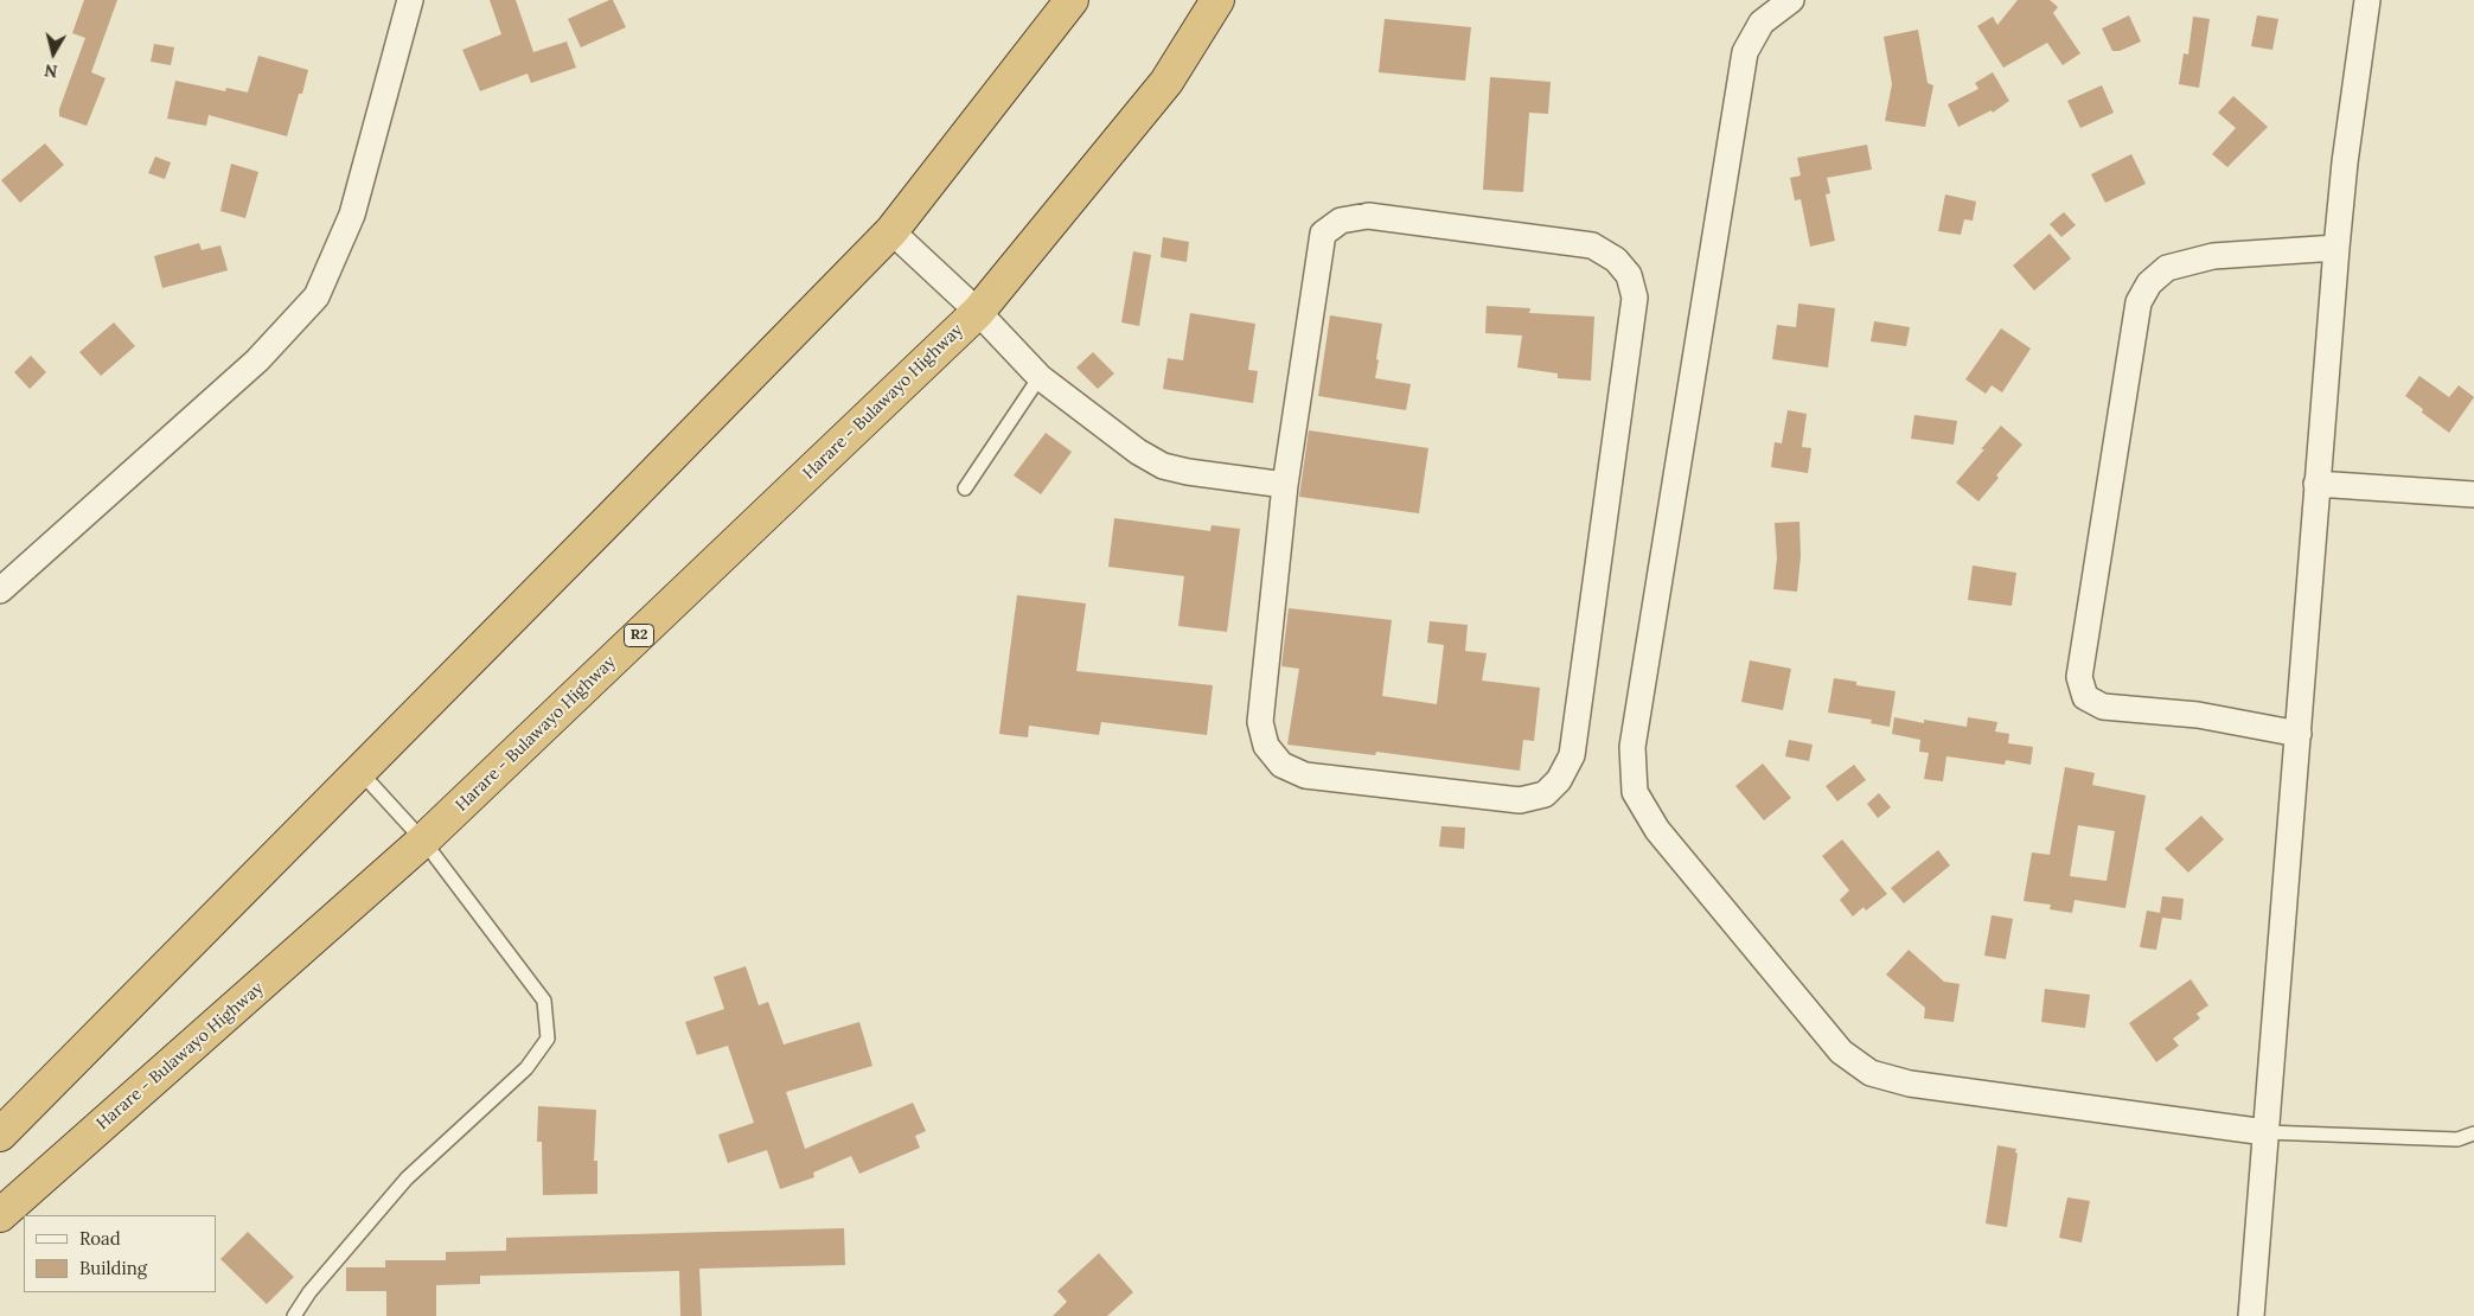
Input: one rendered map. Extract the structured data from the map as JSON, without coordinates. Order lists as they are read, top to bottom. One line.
{"streets":{"highway":["Harare - Bulawayo Highway","R2"]},"legend":["Road","Building"],"north":"bottom"}
